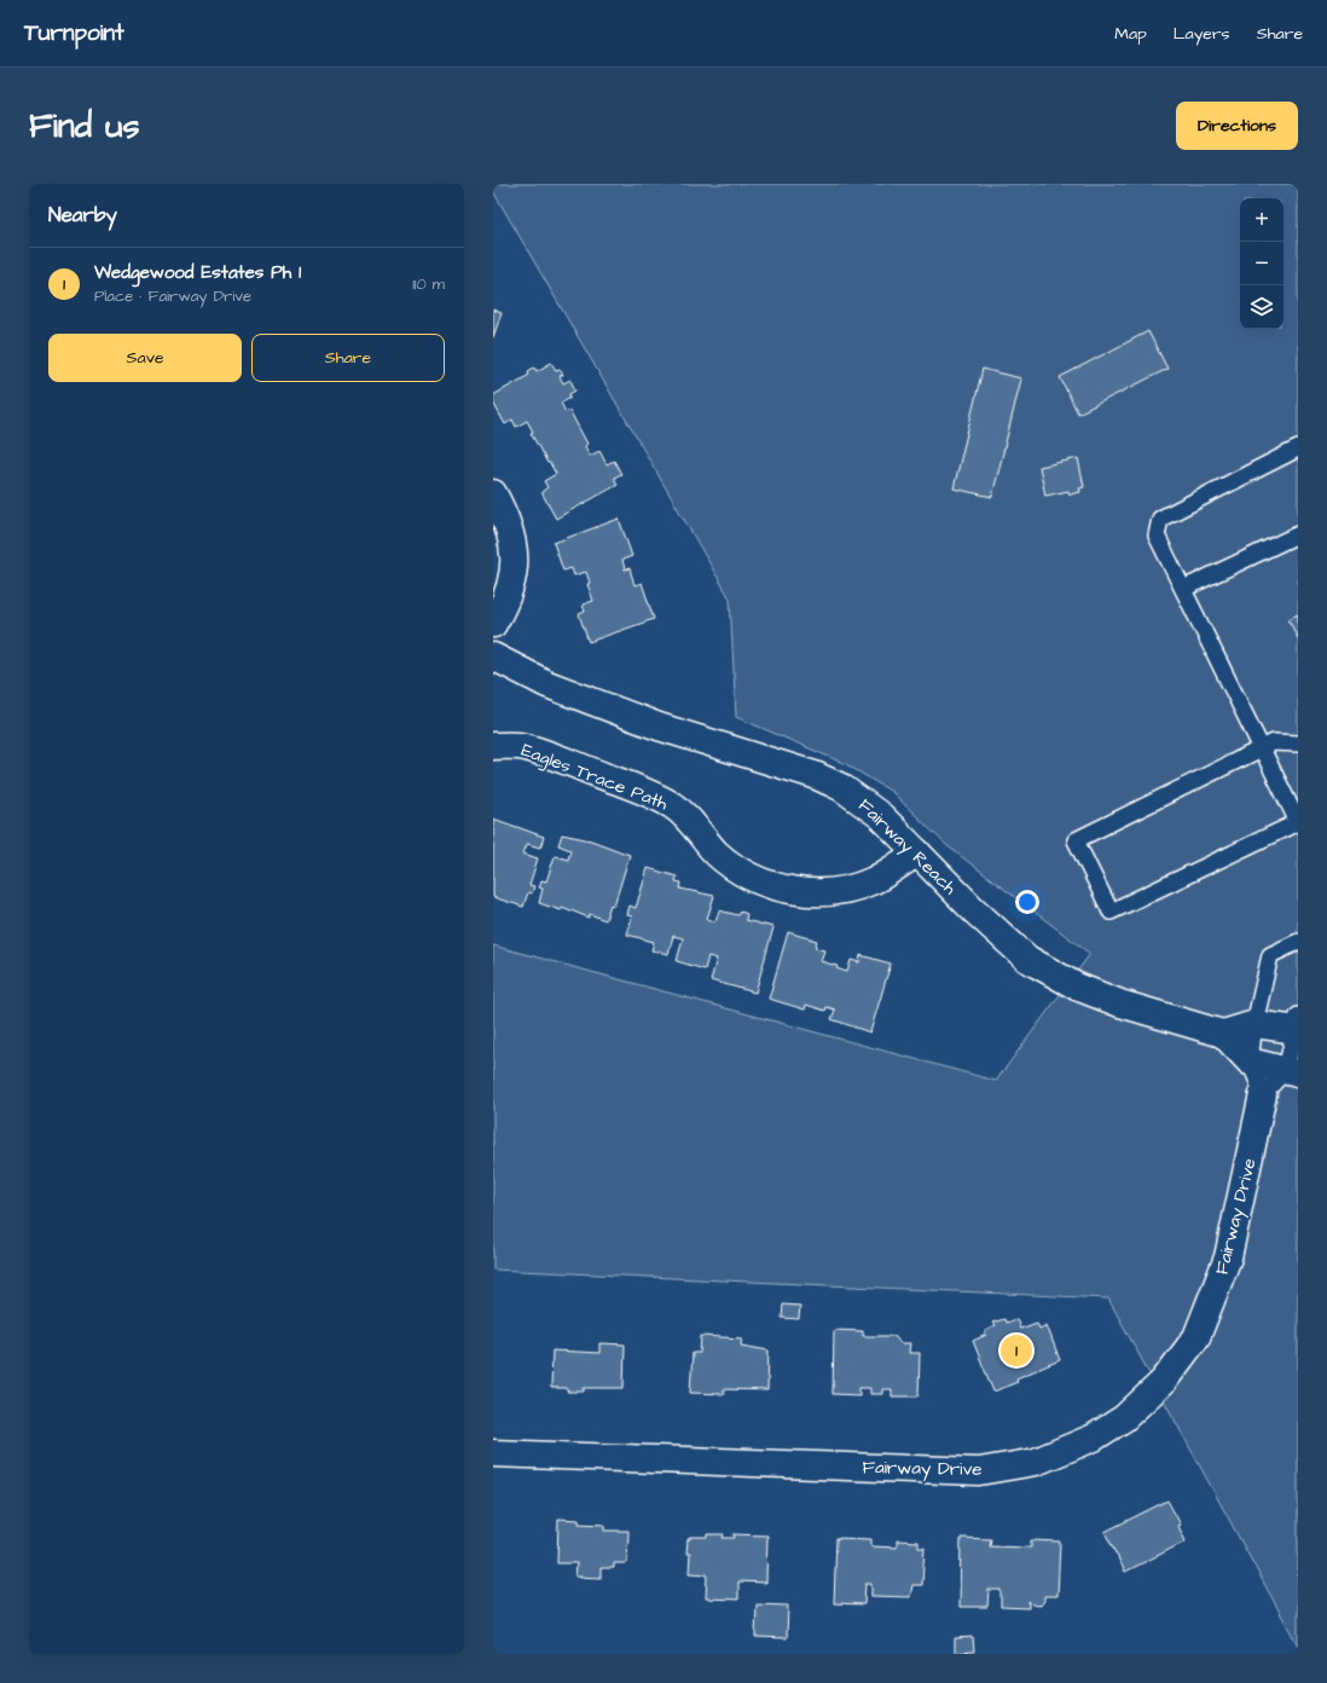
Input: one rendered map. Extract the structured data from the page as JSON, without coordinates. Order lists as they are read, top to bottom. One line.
{"streets":{"street":["Eagles Trace Path","Fairway Reach","Fairway Drive"]},"crossings":[["Eagles Trace Path","Fairway Reach"]],"page":{"header":"Turnpoint","nav":["Map","Layers","Share"],"buttons":["Directions",["Save","Share"]],"title":"Find us","heading":"Nearby","map_buttons":["+","−"],"list":[{"mark":"1","name":"Wedgewood Estates Ph 1","note":"Place · Fairway Drive","value":"110 m"}],"pins":"1"}}
